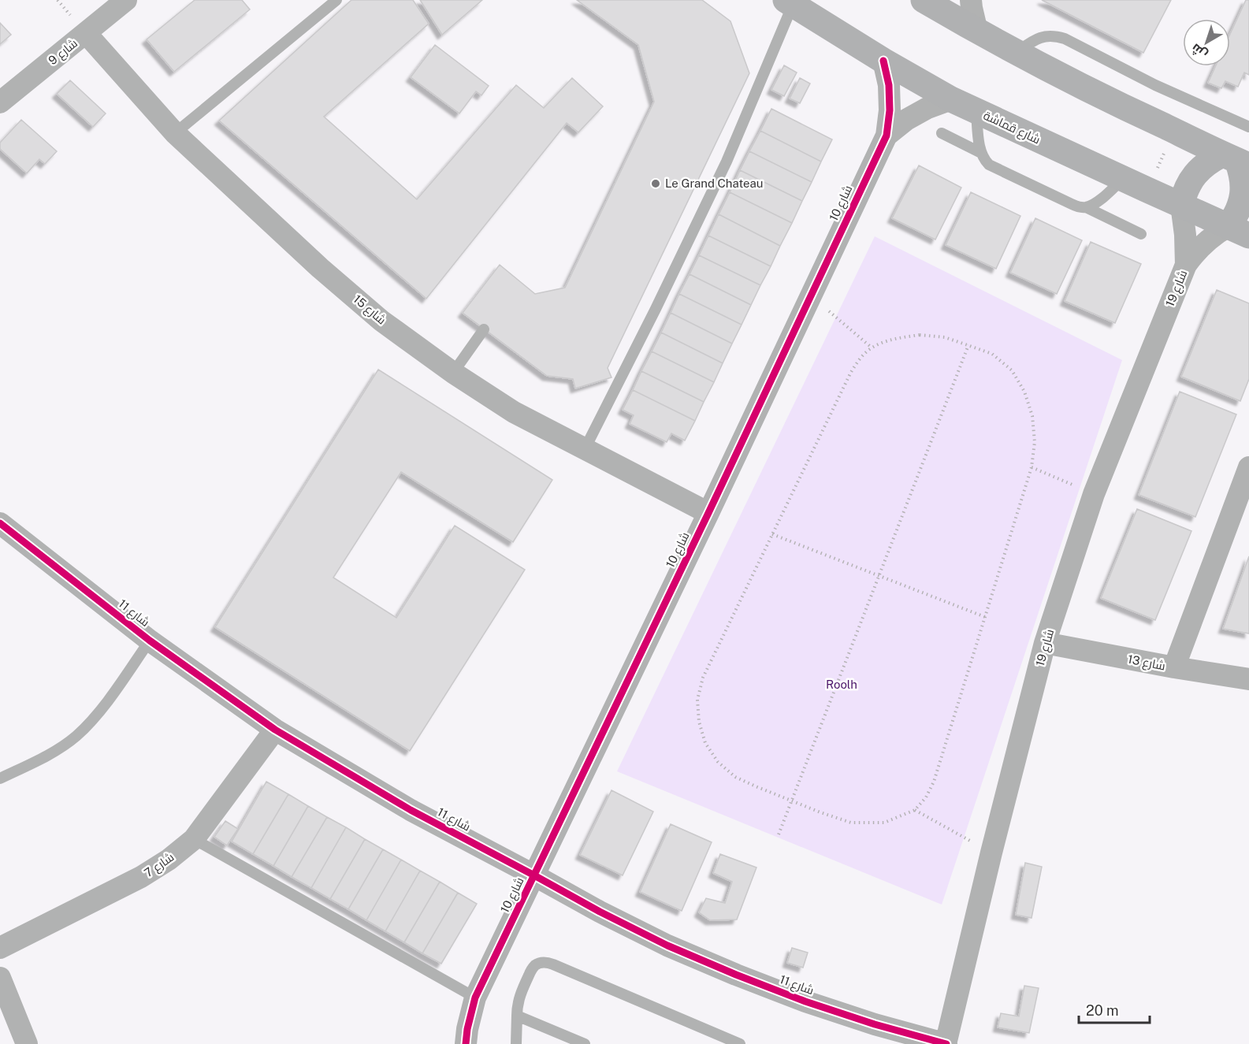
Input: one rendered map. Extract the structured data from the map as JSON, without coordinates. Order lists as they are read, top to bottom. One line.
{"streets":{"street":["شارع 9","شارع قماشة","شارع 10","شارع 19","شارع 15","شارع 11","شارع 13","شارع 7"]},"crossings":[["شارع 9","شارع 15"],["شارع قماشة","شارع 10"],["شارع قماشة","شارع 19"],["شارع 10","شارع 15"],["شارع 10","شارع 11"],["شارع 19","شارع 11"],["شارع 19","شارع 13"],["شارع 11","شارع 7"]],"parks":["Roolh"],"places":["Le Grand Chateau"],"scale_bar":"20 m","north":"bottom left"}
